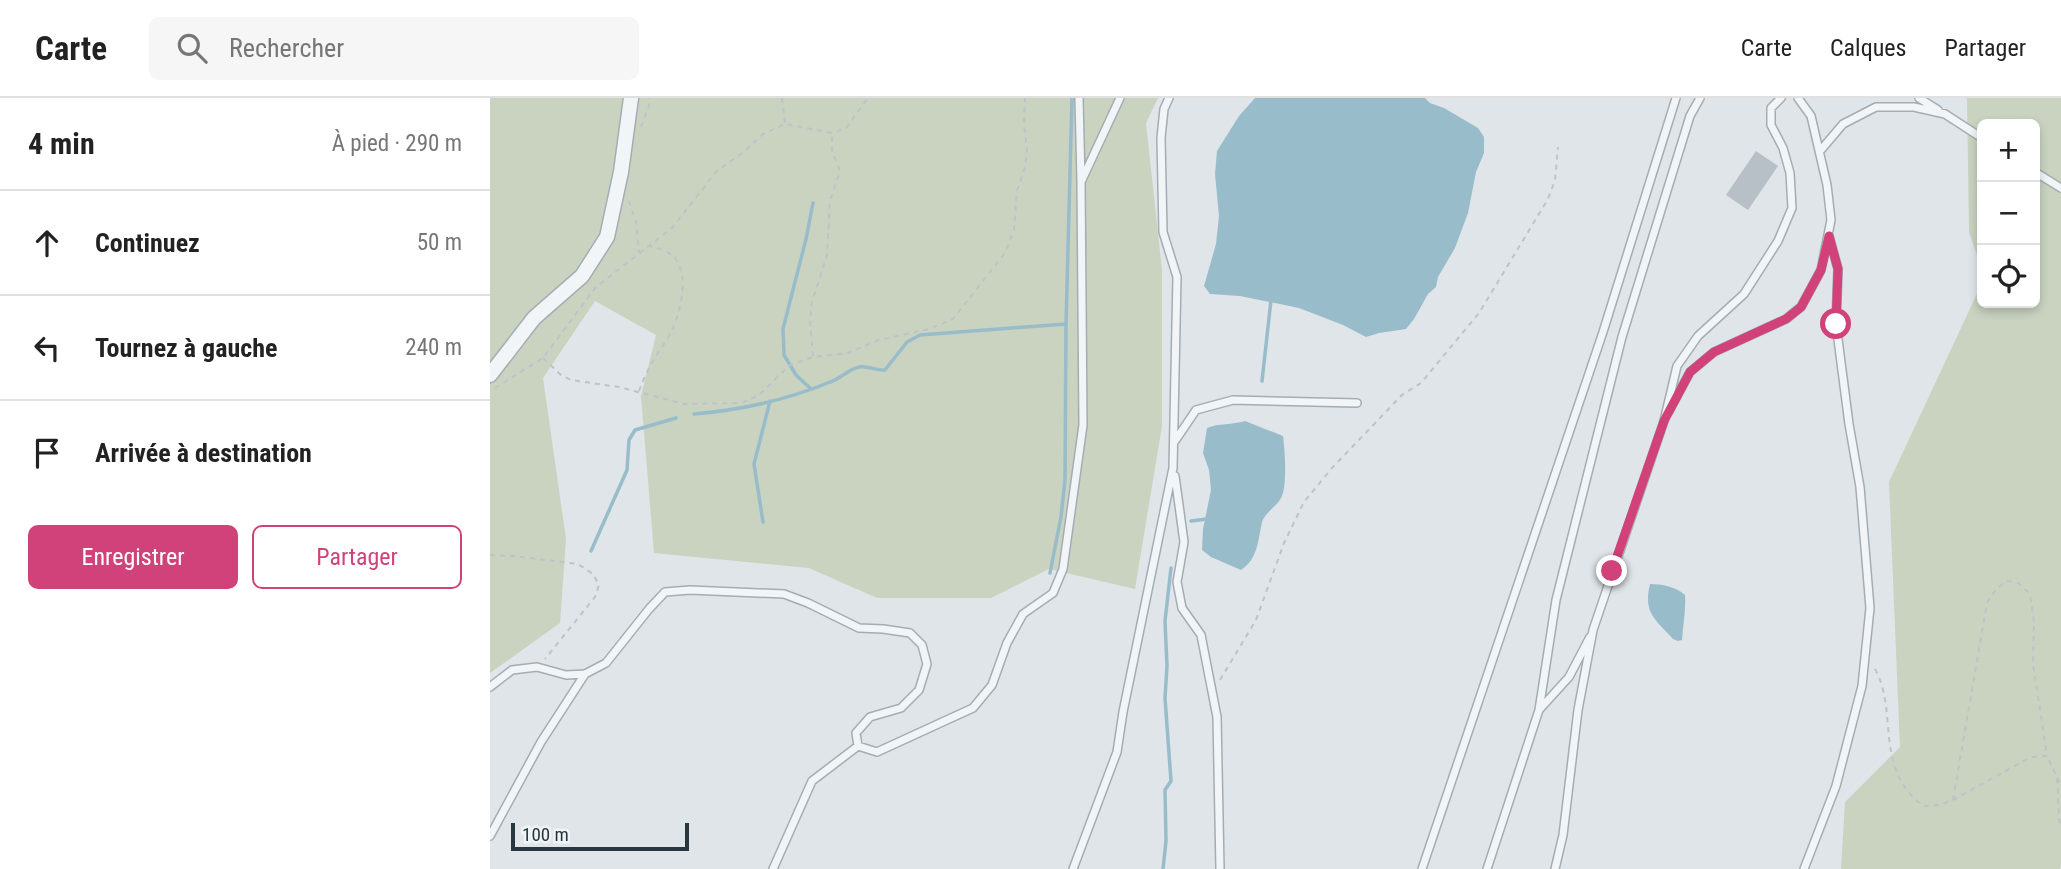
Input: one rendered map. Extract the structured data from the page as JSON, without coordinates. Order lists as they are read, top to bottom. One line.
{"scale_bar":"100 m","page":{"header":"Carte","search":"Rechercher","nav":["Carte","Calques","Partager"],"heading":["4 min","À pied · 290 m"],"map_buttons":["+","−"],"list":[["Continuez","50 m"],["Tournez à gauche","240 m"],"Arrivée à destination"],"buttons":["Enregistrer","Partager"],"scale":"100 m"}}
